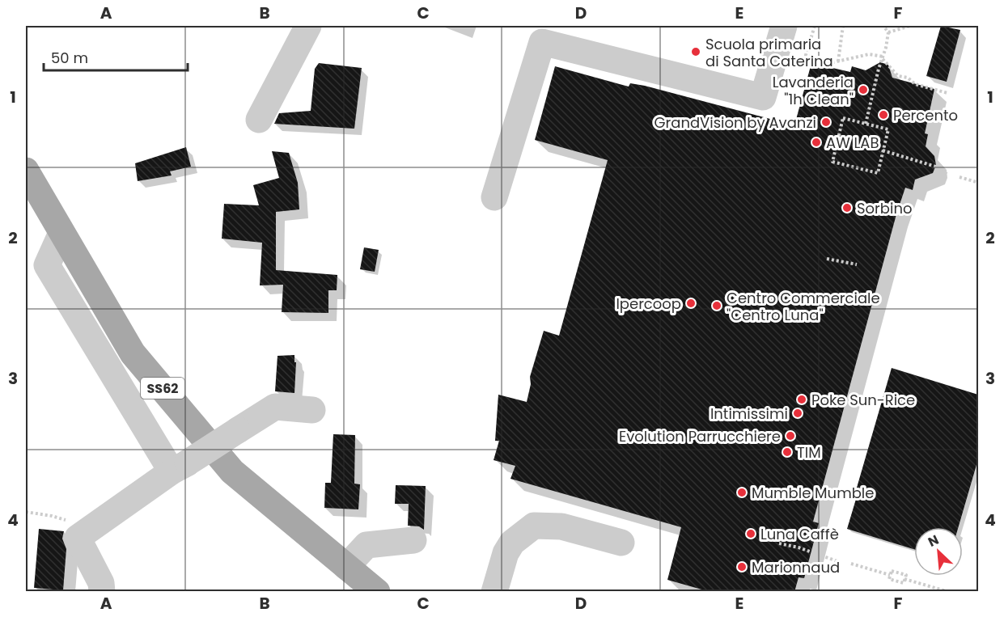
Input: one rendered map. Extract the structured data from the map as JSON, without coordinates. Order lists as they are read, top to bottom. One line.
{"streets":{"main road":["SS62"]},"places":["Scuola primaria di Santa Caterina","Lavanderia \"1h Clean\"","Percento","GrandVision by Avanzi","AW LAB","Sorbino","Ipercoop","Centro Commerciale \"Centro Luna\"","Poke Sun-Rice","Intimissimi","Evolution Parrucchiere","TIM","Mumble Mumble","Luna Caffè","Marionnaud"],"scale_bar":"50 m","north":"top left","grid":{"columns":["A","B","C","D","E","F"],"rows":["1","2","3","4"]}}
